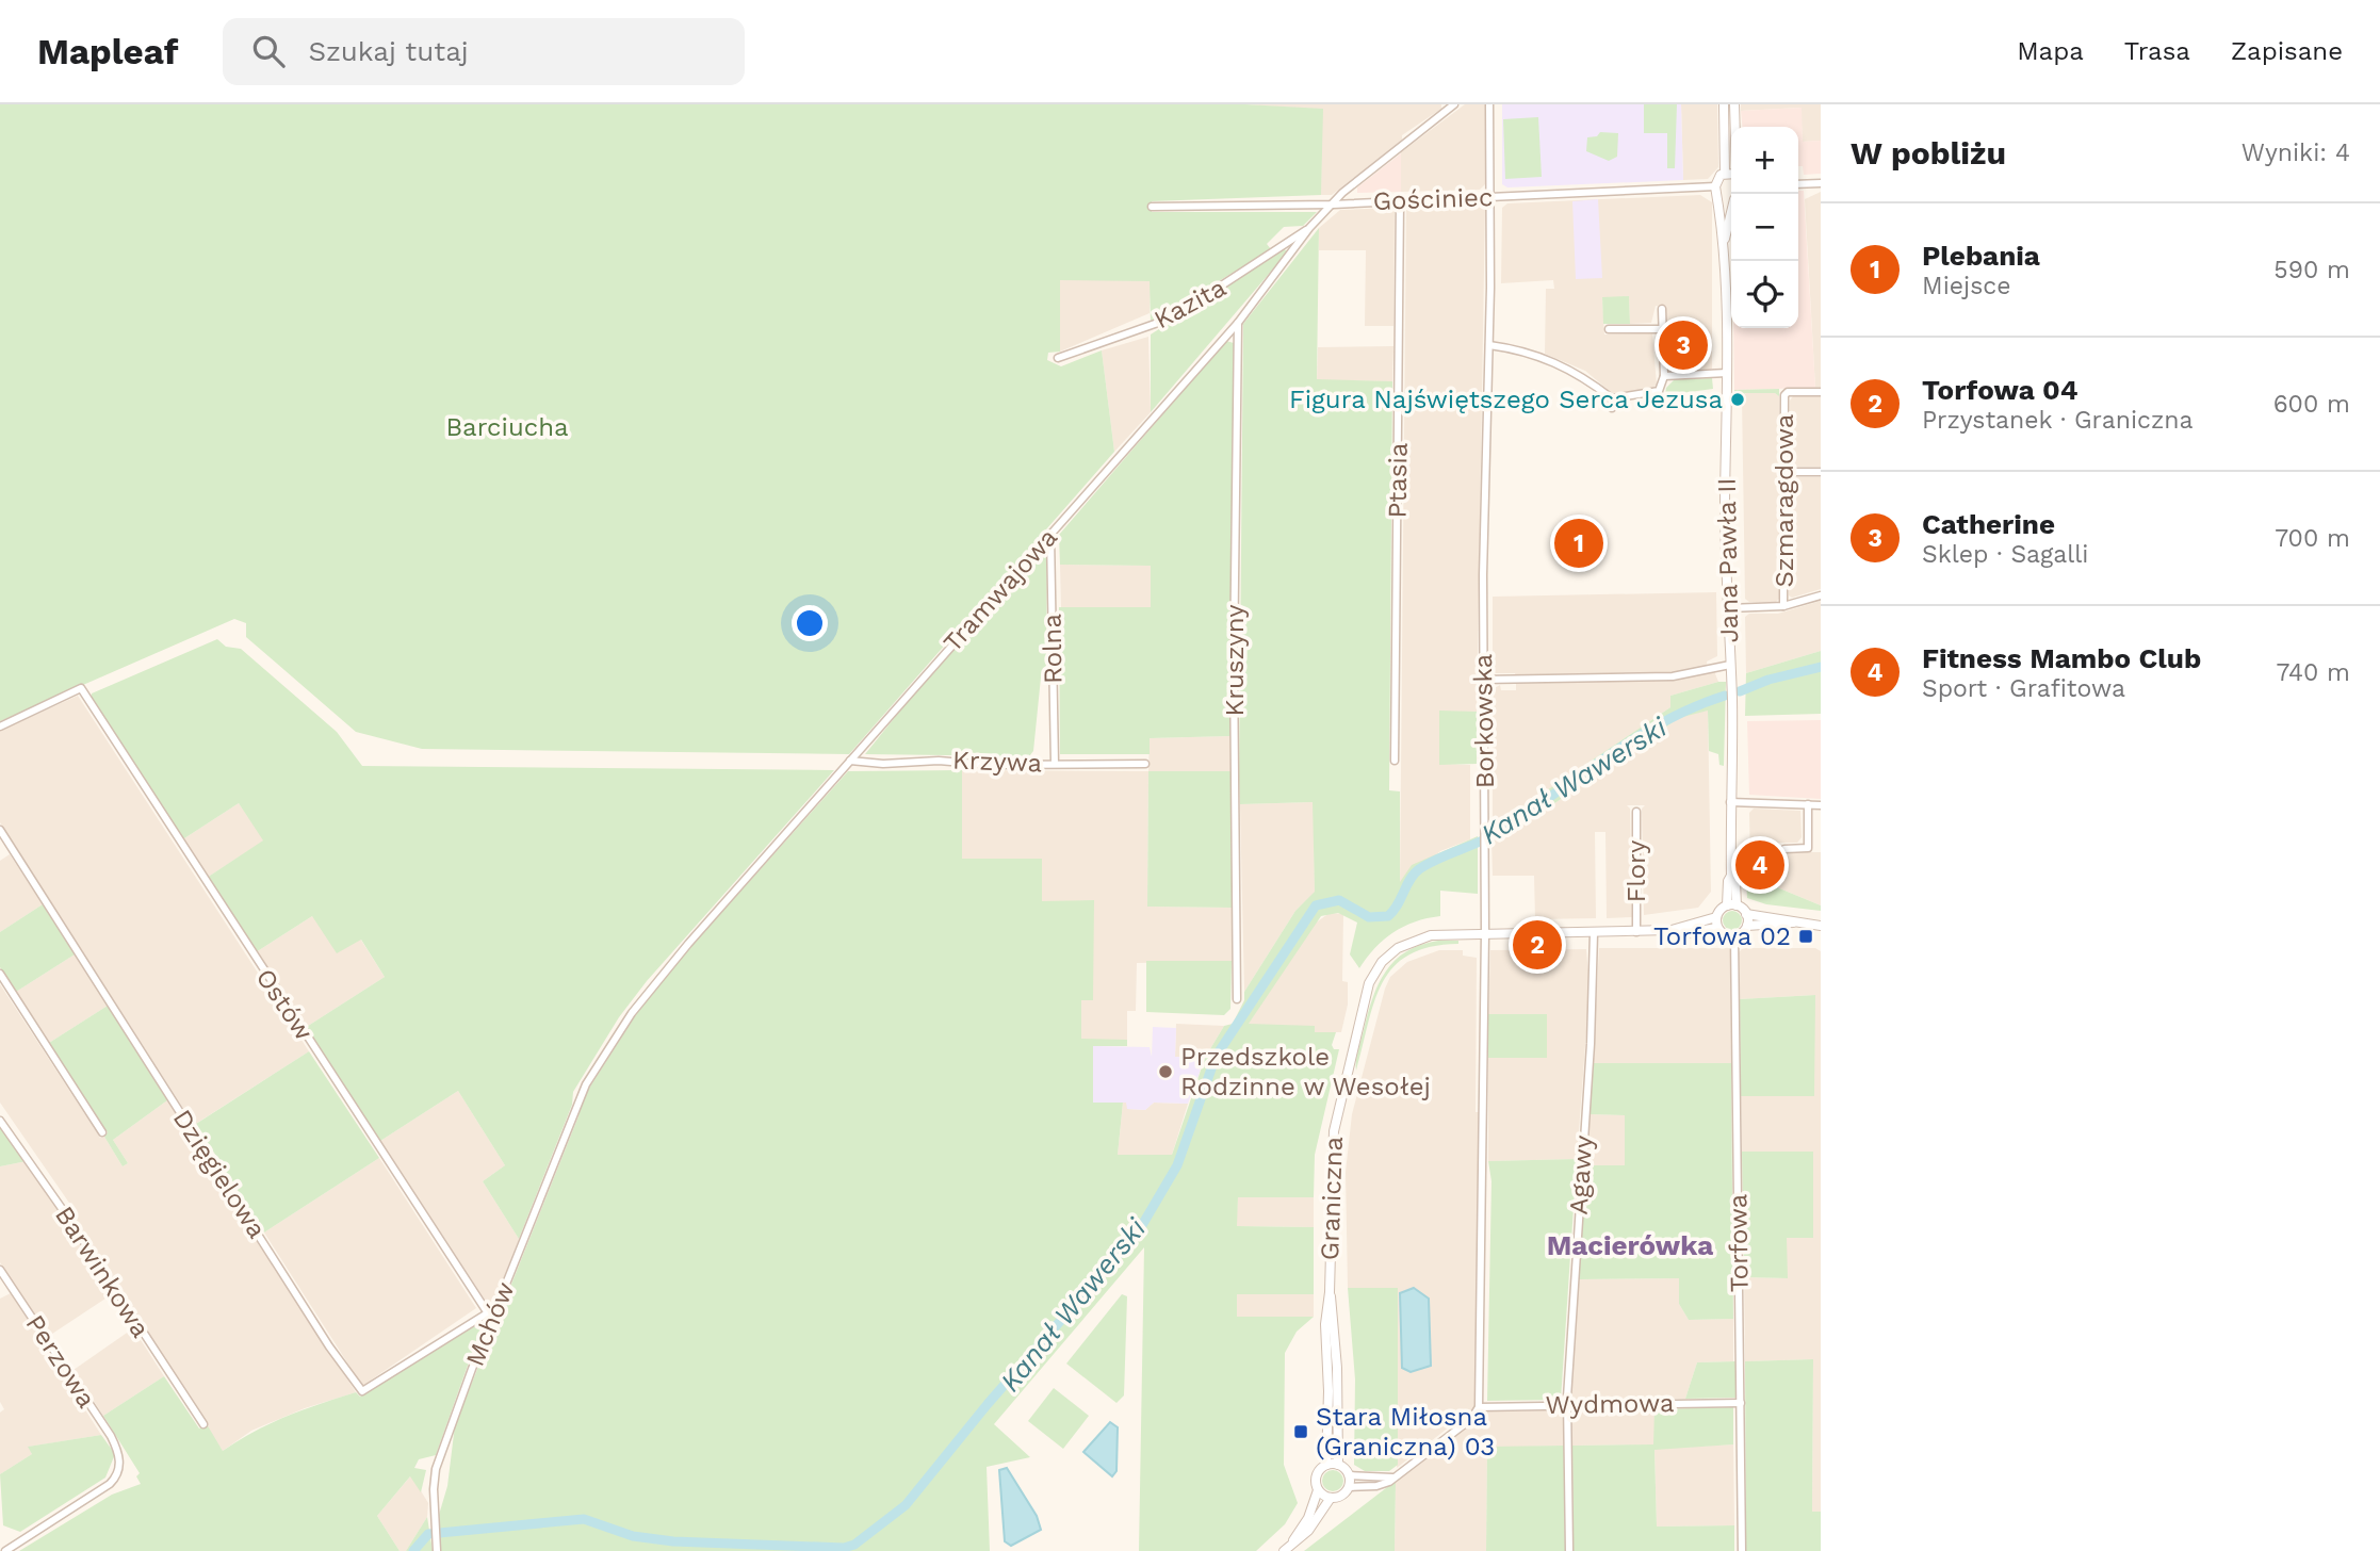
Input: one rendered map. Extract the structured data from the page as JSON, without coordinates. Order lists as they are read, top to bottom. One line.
{"streets":{"street":["Gościniec","Kazita","Ptasia","Szmaragdowa","Jana Pawła II","Tramwajowa","Rolna","Kruszyny","Borkowska","Krzywa","Flory","Ostów","Dzięgielowa","Agawy","Graniczna","Torfowa","Barwinkowa","Mchów","Perzowa","Wydmowa"]},"crossings":[["Gościniec","Ptasia"],["Gościniec","Jana Pawła II"],["Gościniec","Tramwajowa"],["Gościniec","Borkowska"],["Kazita","Tramwajowa"],["Jana Pawła II","Graniczna"],["Jana Pawła II","Torfowa"],["Tramwajowa","Rolna"],["Tramwajowa","Kruszyny"],["Tramwajowa","Krzywa"],["Tramwajowa","Mchów"],["Rolna","Krzywa"],["Borkowska","Graniczna"],["Borkowska","Wydmowa"],["Flory","Graniczna"],["Ostów","Dzięgielowa"],["Ostów","Mchów"],["Dzięgielowa","Mchów"],["Agawy","Graniczna"],["Agawy","Wydmowa"],["Graniczna","Torfowa"],["Torfowa","Wydmowa"]],"districts":["Macierówka"],"water":["Kanał Wawerski"],"parks":["Barciucha"],"places":{"other":["Figura Najświętszego Serca Jezusa","Przedszkole Rodzinne w Wesołej"],"transit":["Torfowa 02","Stara Miłosna (Graniczna) 03"]},"page":{"header":"Mapleaf","search":"Szukaj tutaj","nav":["Mapa","Trasa","Zapisane"],"heading":["W pobliżu","Wyniki: 4"],"map_buttons":["+","−"],"list":[{"mark":"1","name":"Plebania","note":"Miejsce","value":"590 m"},{"mark":"2","name":"Torfowa 04","note":"Przystanek · Graniczna","value":"600 m"},{"mark":"3","name":"Catherine","note":"Sklep · Sagalli","value":"700 m"},{"mark":"4","name":"Fitness Mambo Club","note":"Sport · Grafitowa","value":"740 m"}],"pins":["3","1","4","2"]}}
